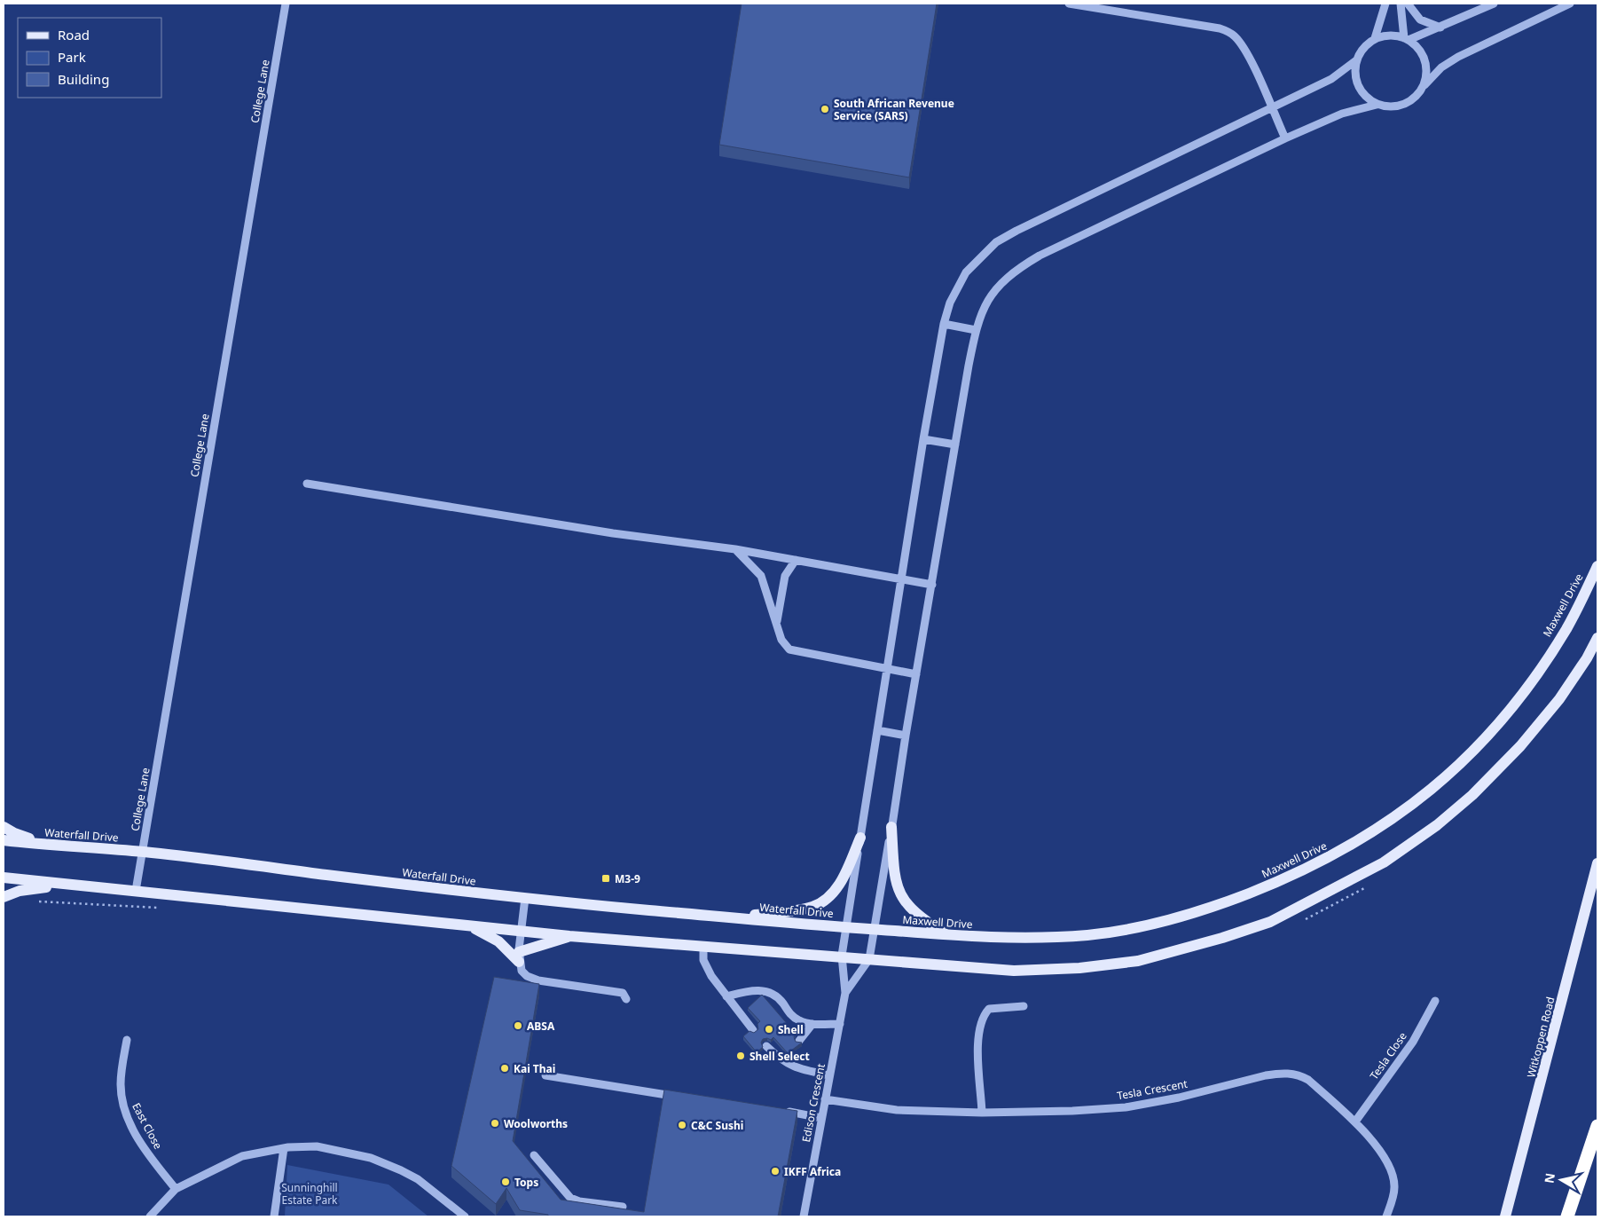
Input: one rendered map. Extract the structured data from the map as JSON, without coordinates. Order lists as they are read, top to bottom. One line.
{"streets":{"main road":["Maxwell Drive","Waterfall Drive","Witkoppen Road"],"street":["College Lane","Tesla Close","Tesla Crescent","Edison Crescent","East Close"]},"crossings":[["College Lane","Waterfall Drive"],["Maxwell Drive","Waterfall Drive"],["Maxwell Drive","Edison Crescent"],["Waterfall Drive","Edison Crescent"],["Tesla Close","Tesla Crescent"],["Tesla Crescent","Edison Crescent"]],"parks":["Sunninghill Estate Park"],"places":{"other":["South African Revenue Service (SARS)","ABSA","Shell","Shell Select","Kai Thai","Woolworths","C&C Sushi","IKFF Africa","Tops"],"transit":["M3-9"]},"legend":["Road","Park","Building"],"north":"left"}
